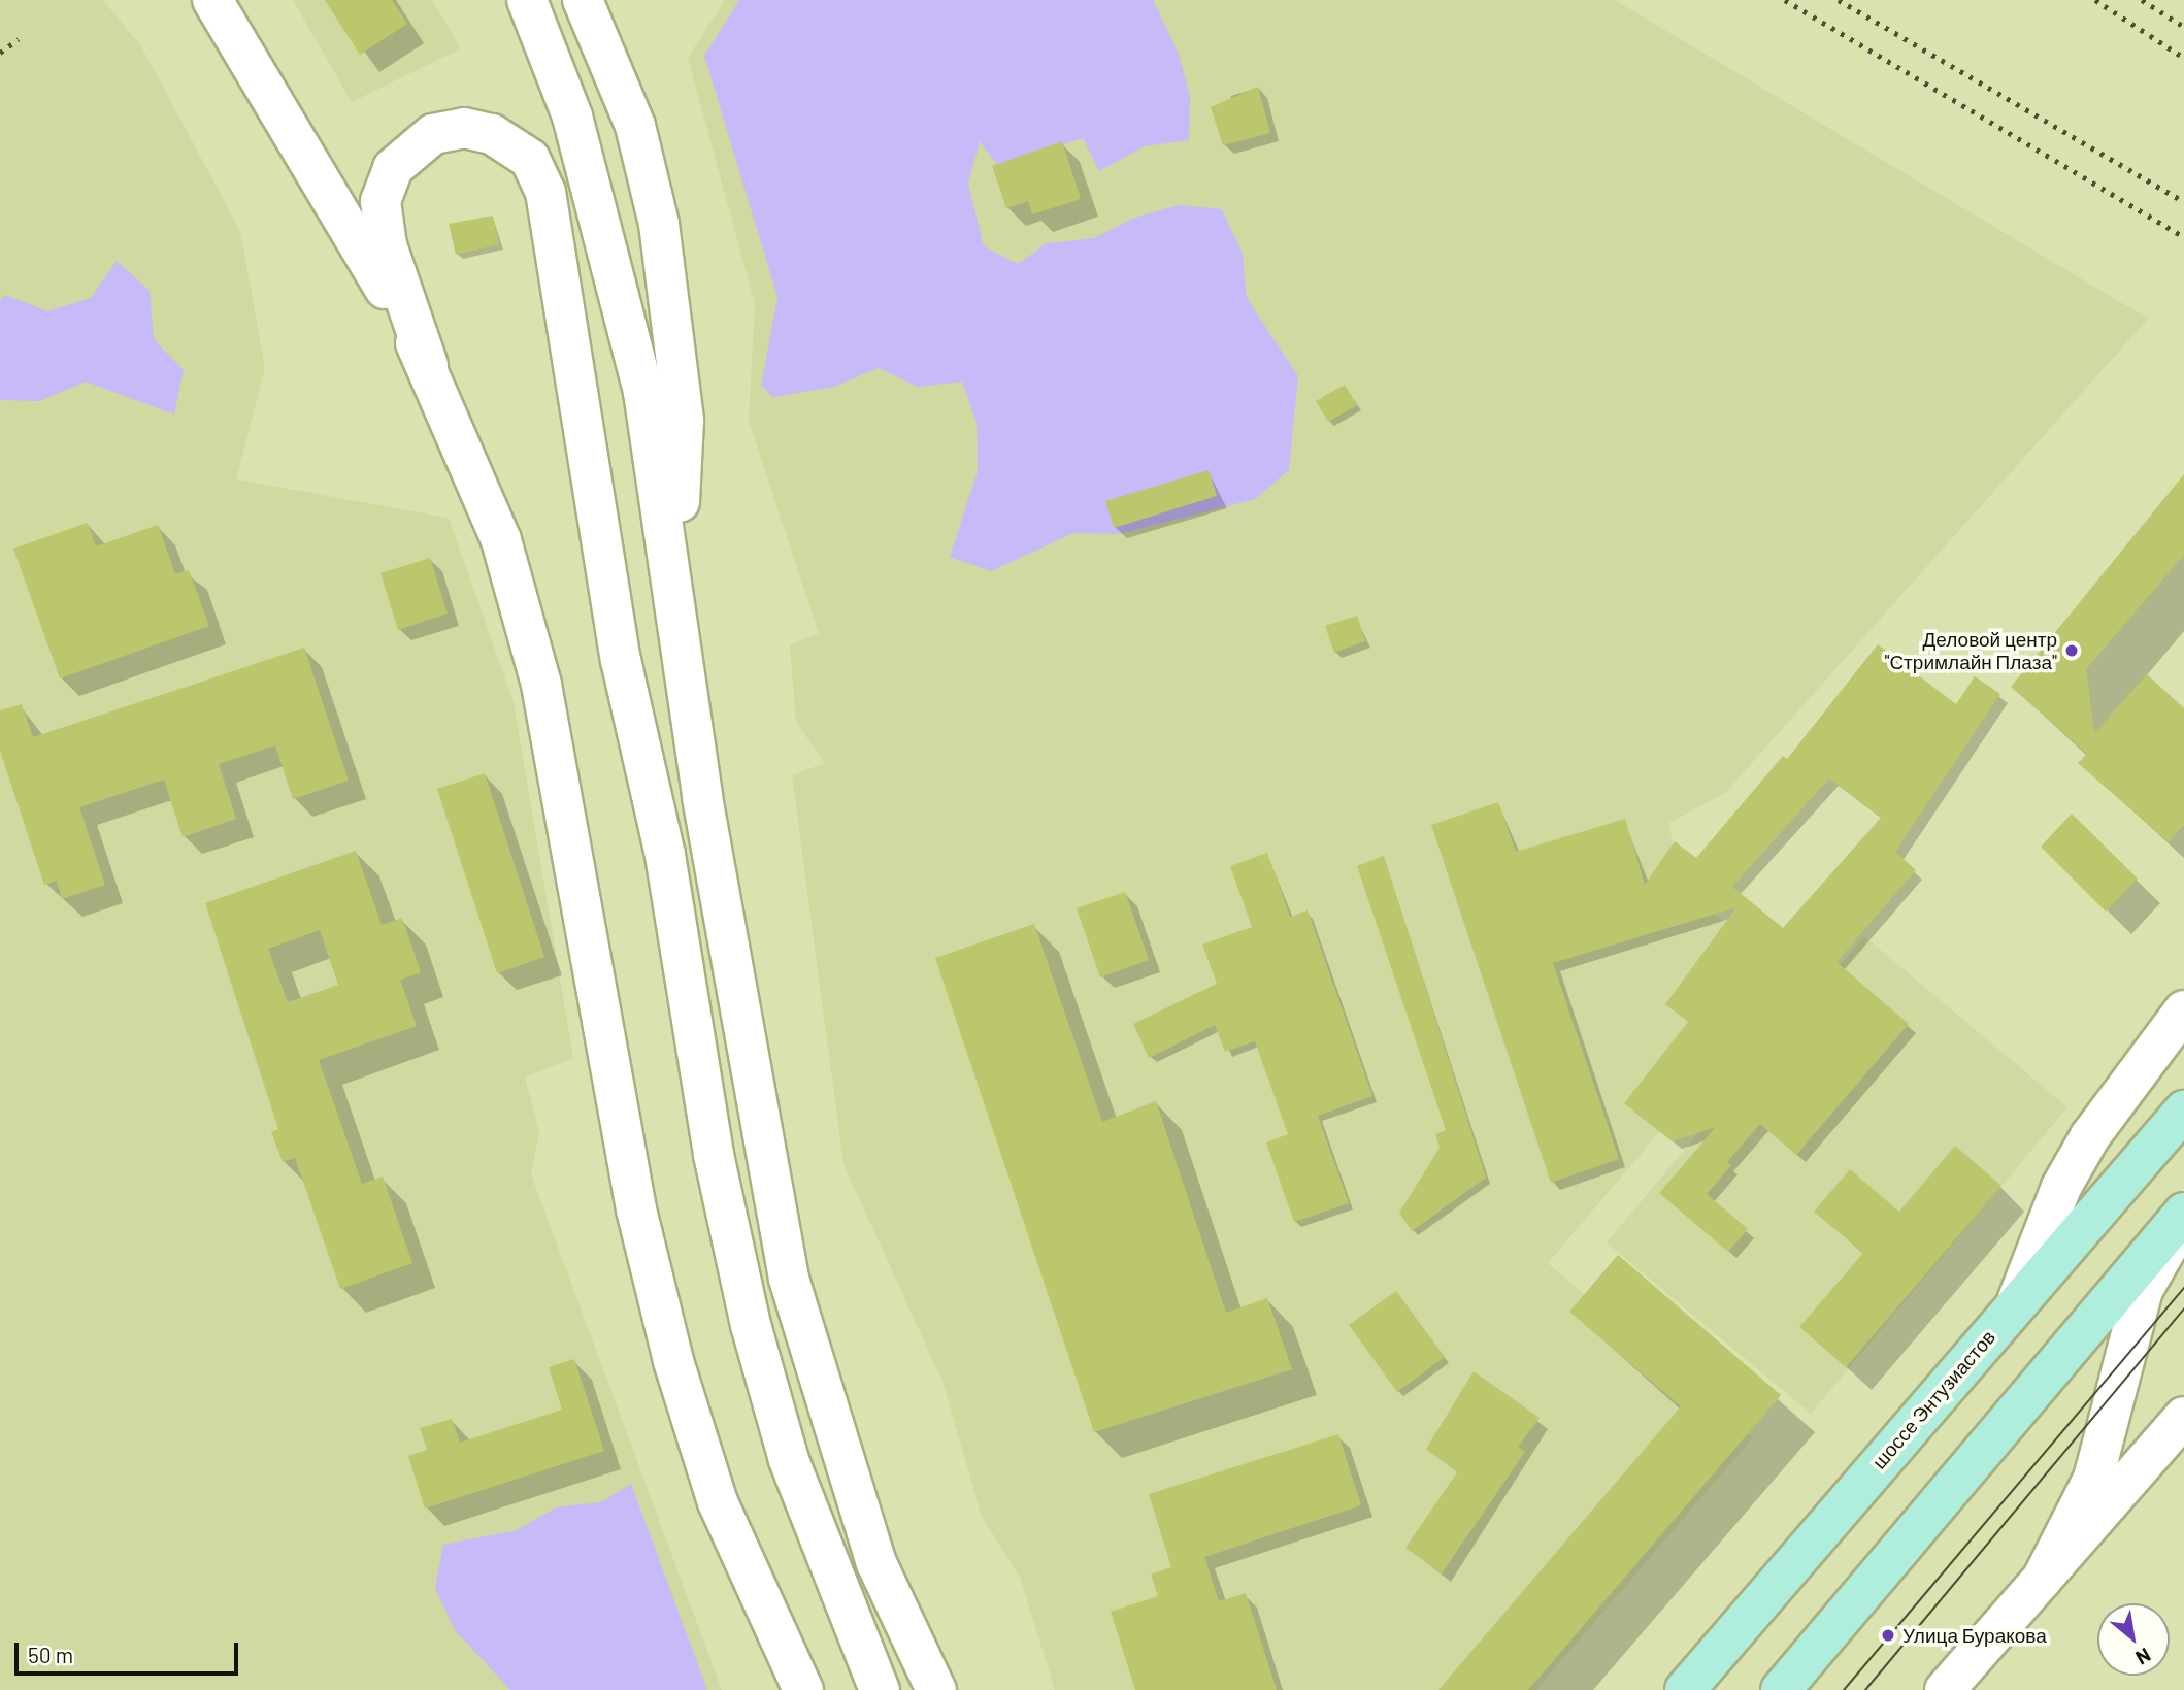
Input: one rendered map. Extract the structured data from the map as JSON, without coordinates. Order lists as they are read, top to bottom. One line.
{"streets":{"main road":["шоссе Энтузиастов"]},"places":["Деловой центр \"Стримлайн Плаза\"","Улица Буракова"],"scale_bar":"50 m","north":"bottom right"}
